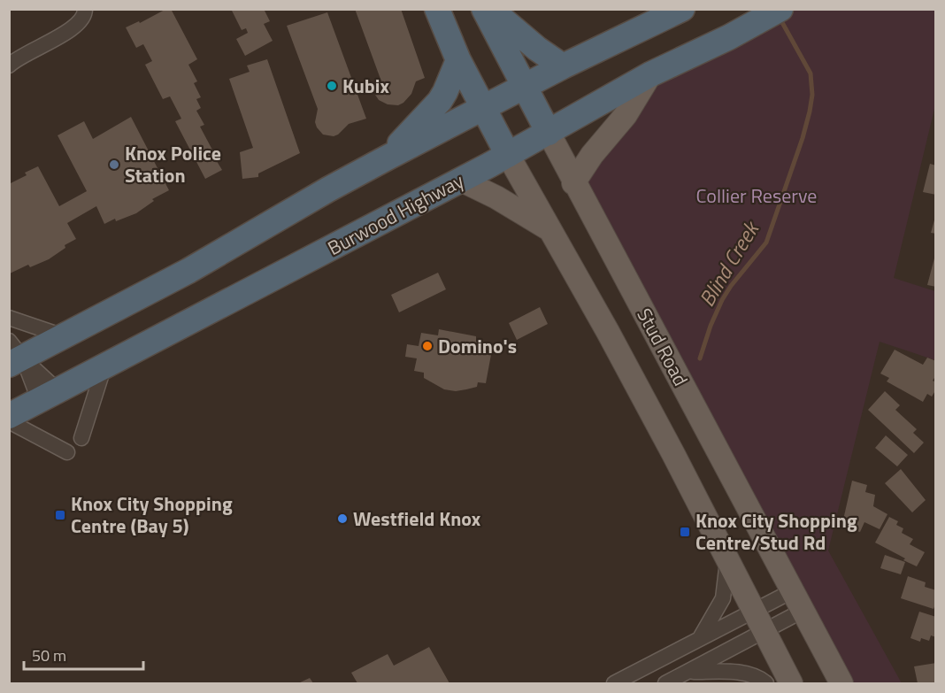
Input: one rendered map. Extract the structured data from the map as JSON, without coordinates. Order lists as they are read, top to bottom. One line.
{"streets":{"highway":["Burwood Highway","Stud Road"]},"crossings":[["Burwood Highway","Stud Road"]],"water":["Blind Creek"],"parks":["Collier Reserve"],"places":{"other":["Kubix","Knox Police Station","Domino's","Westfield Knox"],"transit":["Knox City Shopping Centre (Bay 5)","Knox City Shopping Centre/Stud Rd"]},"scale_bar":"50 m"}
